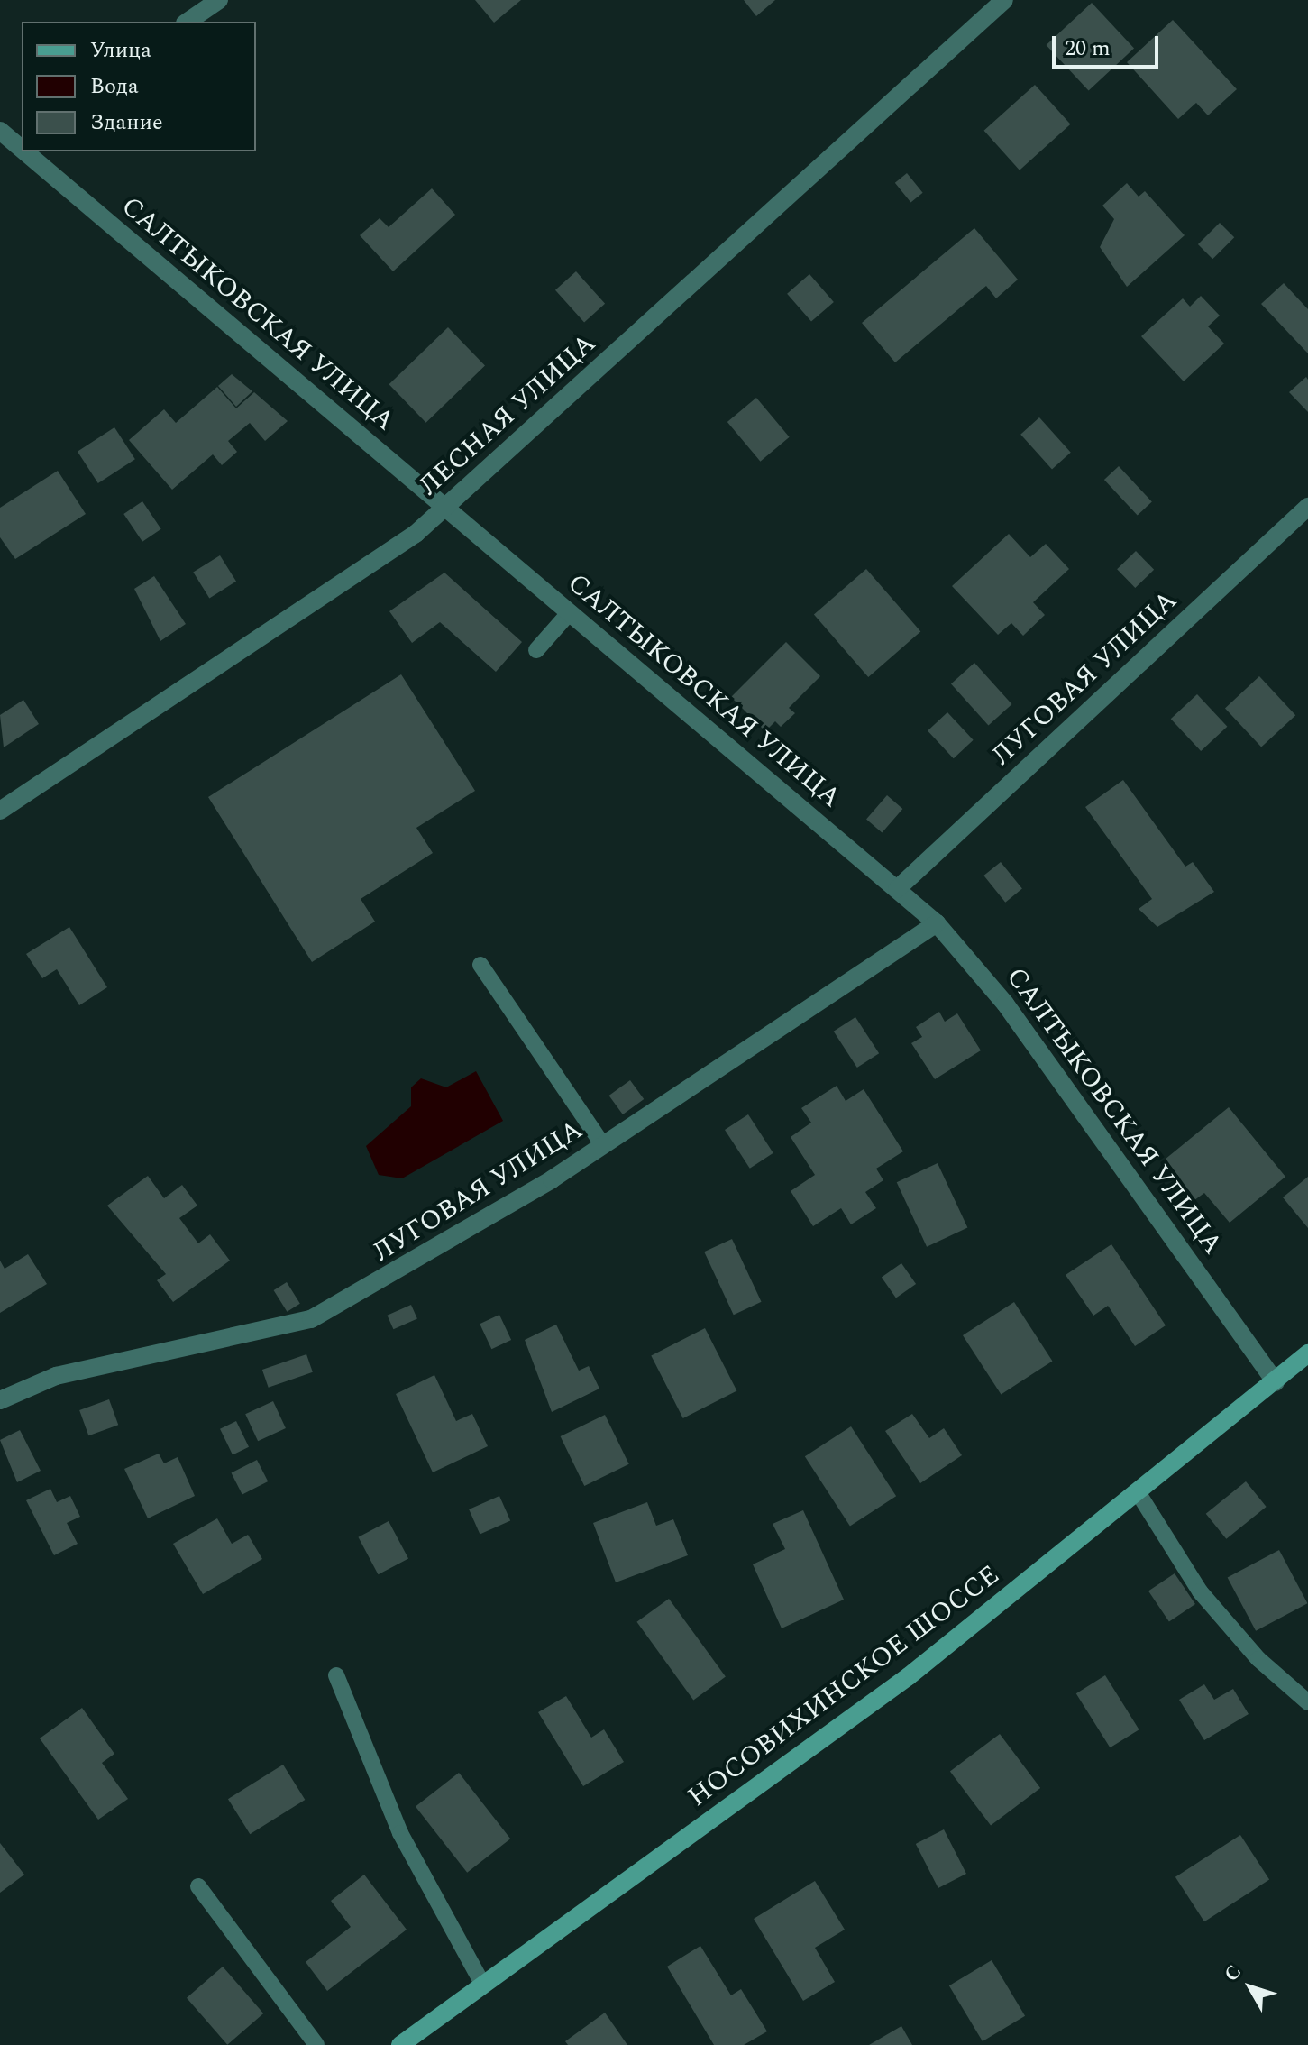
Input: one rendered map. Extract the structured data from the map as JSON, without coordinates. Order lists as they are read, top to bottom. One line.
{"streets":{"main road":["НОСОВИХИНСКОЕ ШОССЕ"],"street":["САЛТЫКОВСКАЯ УЛИЦА","ЛЕСНАЯ УЛИЦА","ЛУГОВАЯ УЛИЦА"]},"crossings":[["САЛТЫКОВСКАЯ УЛИЦА","ЛЕСНАЯ УЛИЦА"],["САЛТЫКОВСКАЯ УЛИЦА","ЛУГОВАЯ УЛИЦА"],["САЛТЫКОВСКАЯ УЛИЦА","НОСОВИХИНСКОЕ ШОССЕ"]],"legend":["Улица","Вода","Здание"],"scale_bar":"20 m","north":"top left"}
